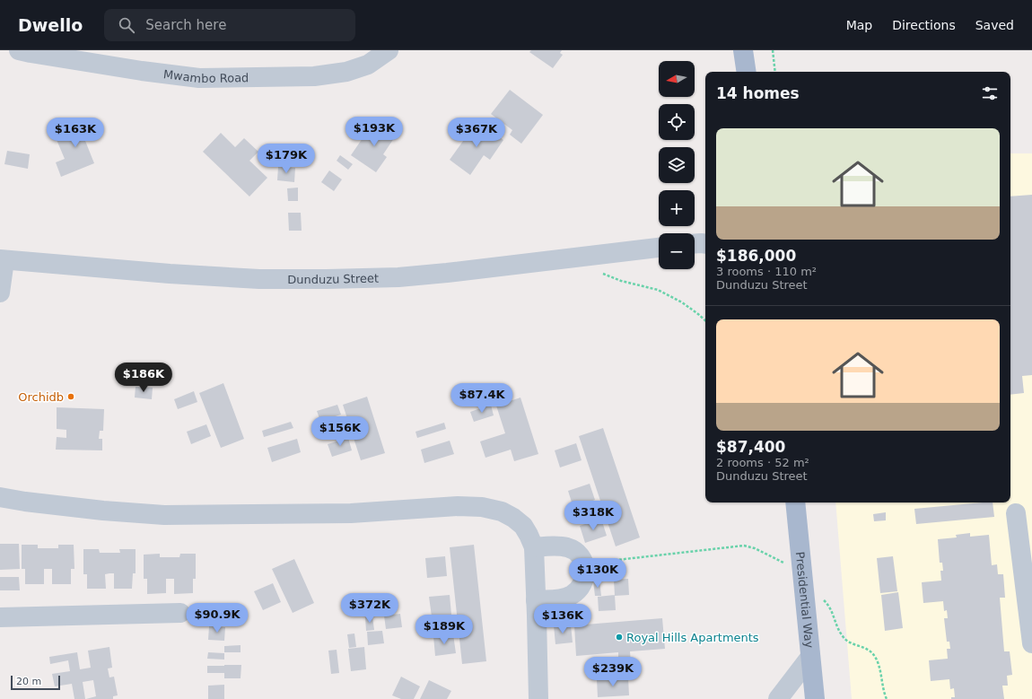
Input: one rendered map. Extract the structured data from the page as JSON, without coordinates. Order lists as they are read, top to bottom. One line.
{"streets":{"main road":["Presidential Way"],"street":["Mwambo Road","Dunduzu Street"]},"places":["Orchidb","Royal Hills Apartments"],"scale_bar":"20 m","north":"left","page":{"header":"Dwello","search":"Search here","nav":["Map","Directions","Saved"],"map_buttons":["+","−"],"heading":"14 homes","list":[{"name":"$186,000","note":"3 rooms · 110 m² · Dunduzu Street"},{"name":"$87,400","note":"2 rooms · 52 m² · Dunduzu Street"}],"price":["$193K","$163K","$367K","$179K","$186K","$87.4K","$156K","$318K","$130K","$372K","$90.9K","$136K","$189K","$239K"],"scale":"20 m"}}
